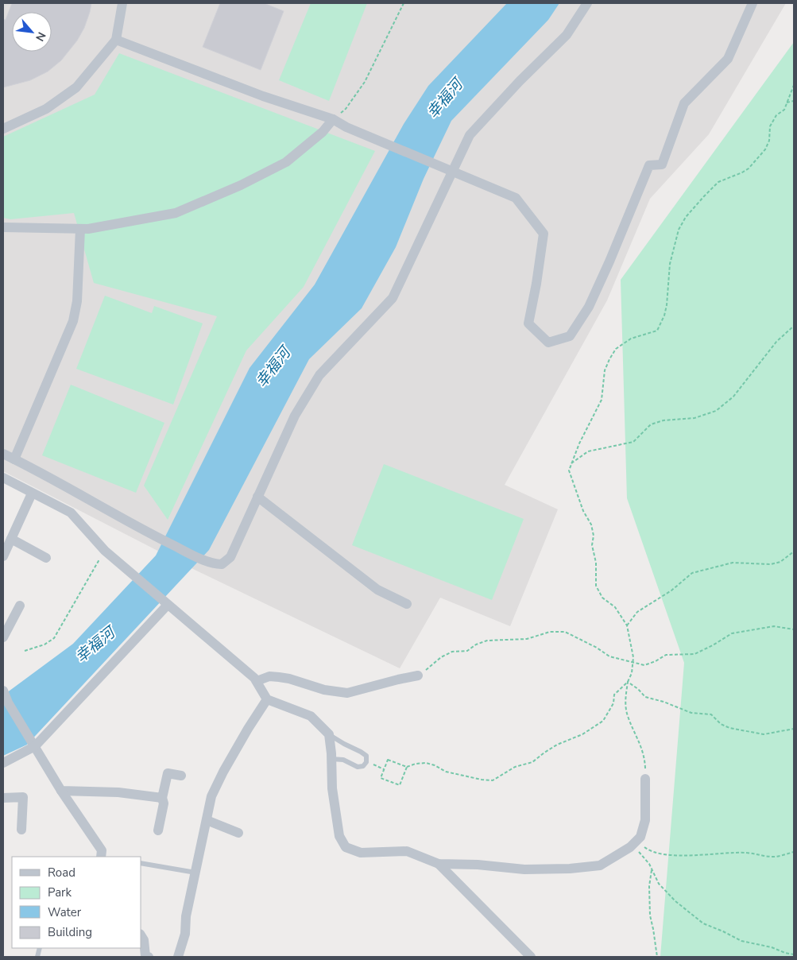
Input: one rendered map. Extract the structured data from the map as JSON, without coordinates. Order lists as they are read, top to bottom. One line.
{"water":["幸福河"],"legend":["Road","Park","Water","Building"],"north":"bottom right"}
